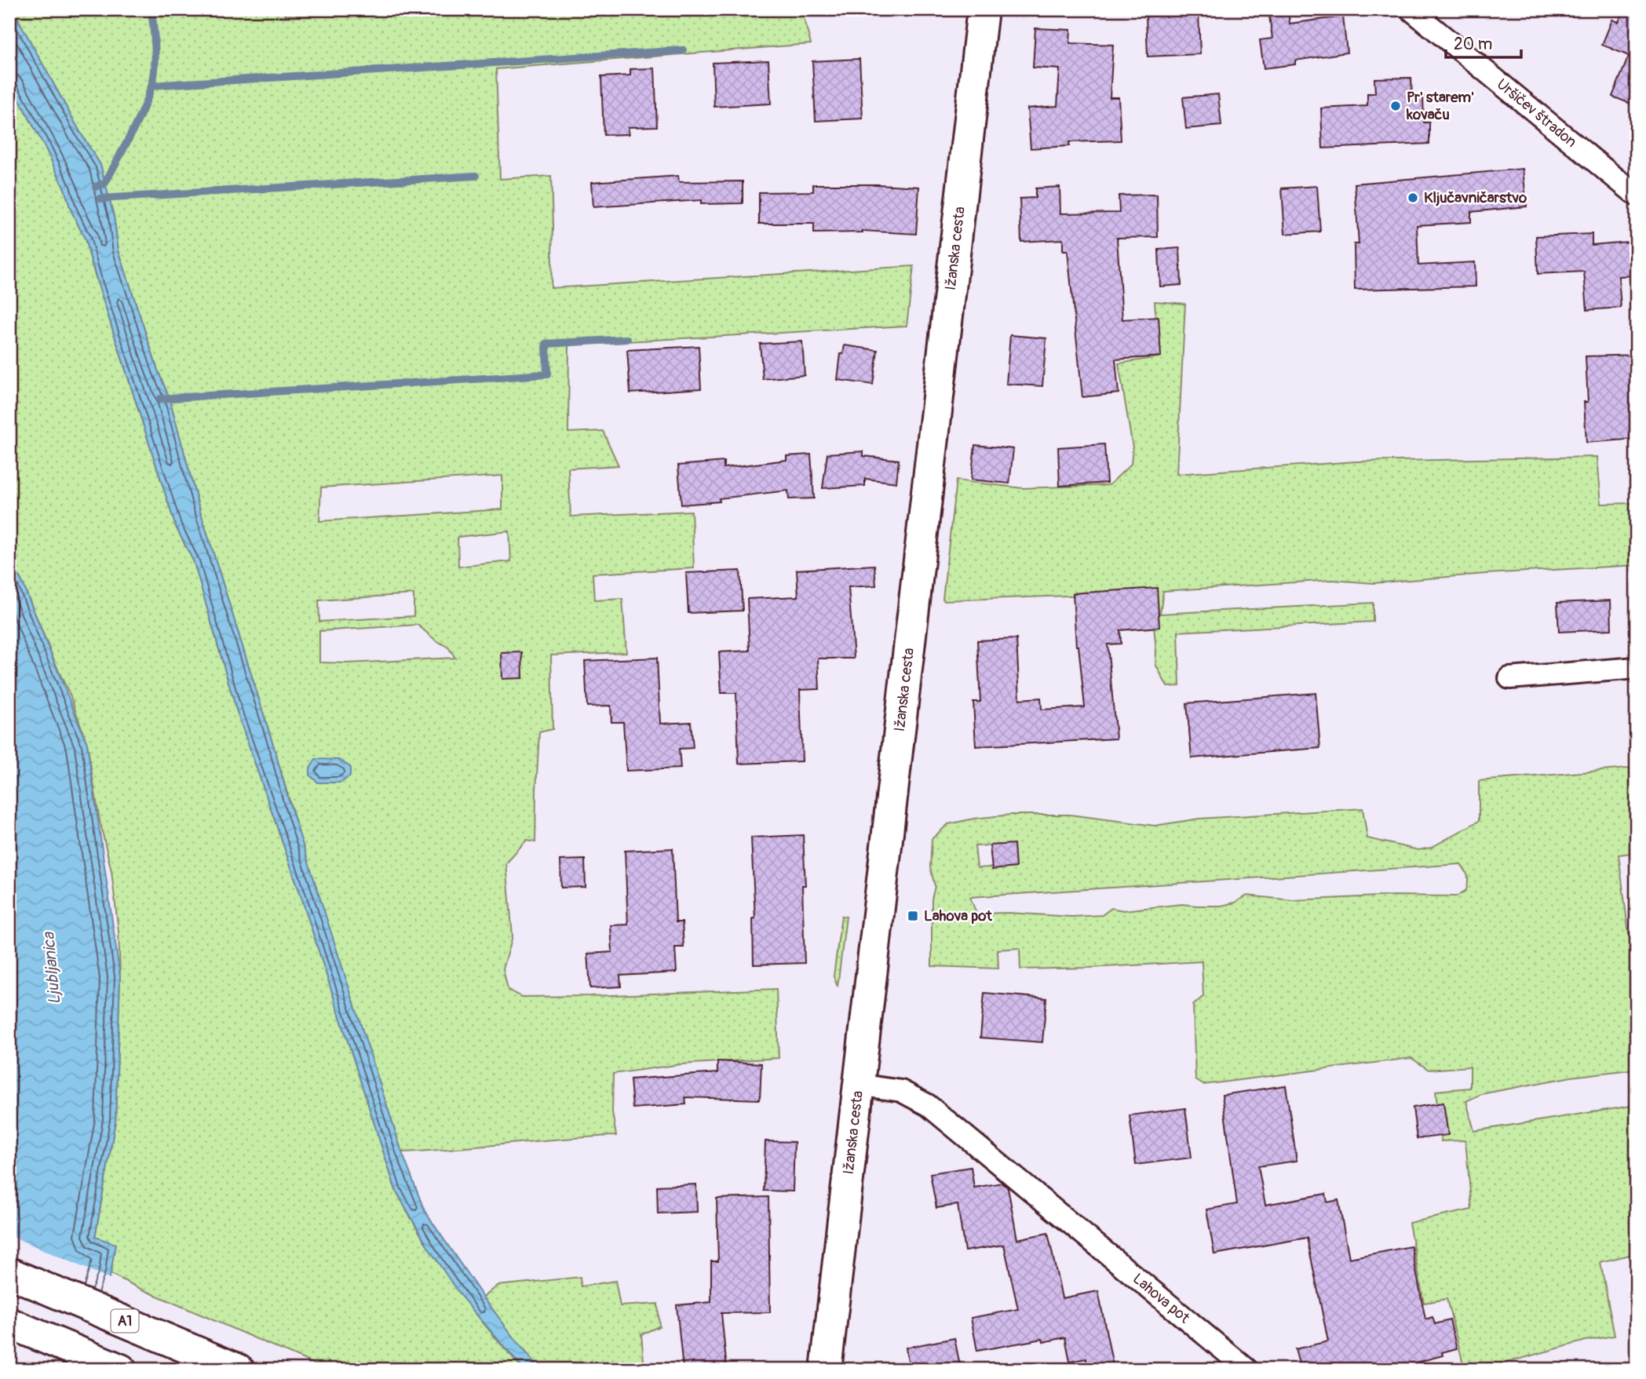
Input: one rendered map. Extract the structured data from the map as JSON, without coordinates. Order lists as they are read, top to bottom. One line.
{"streets":{"main road":["Ižanska cesta","A1"],"street":["Uršičev štradon","Lahova pot"]},"crossings":[["Ižanska cesta","Lahova pot"]],"water":["Ljubljanica"],"places":{"other":["Pr' starem' kovaču","Ključavničarstvo"],"transit":["Lahova pot"]},"scale_bar":"20 m"}
